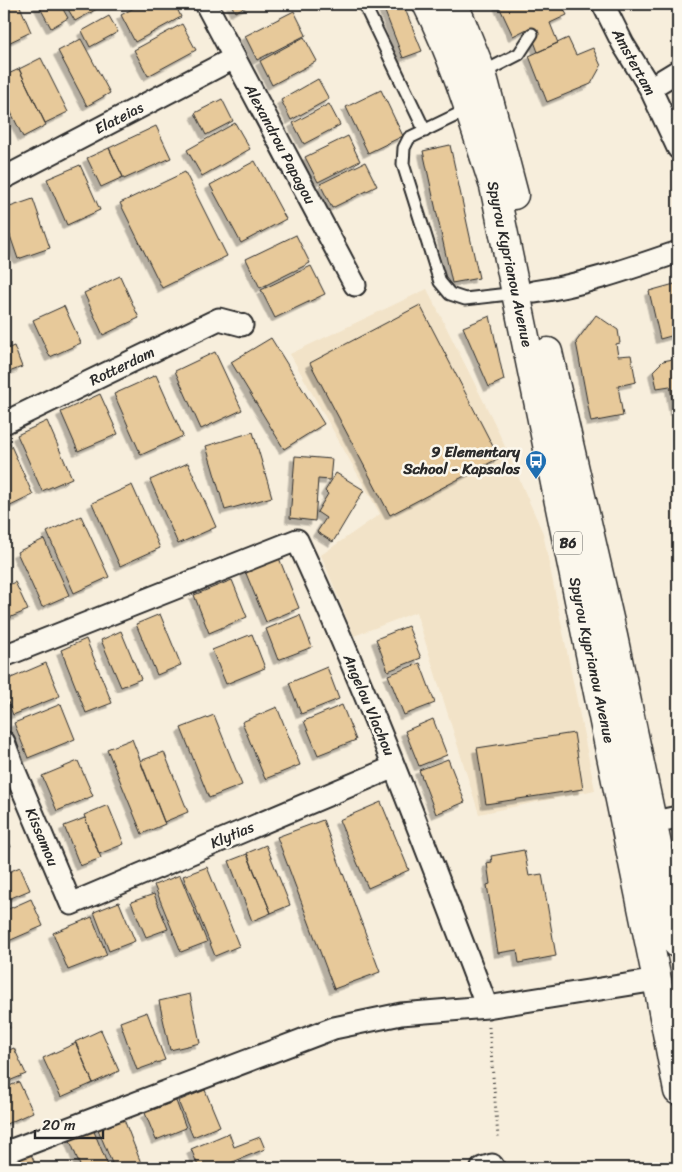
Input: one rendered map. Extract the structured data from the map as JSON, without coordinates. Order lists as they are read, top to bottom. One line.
{"streets":{"main road":["Spyrou Kyprianou Avenue","B6"],"street":["Amstertam","Elateias","Alexandrou Papagou","Rotterdam","Angelou Vlachou","Klytias","Kissamou"]},"crossings":[["Elateias","Alexandrou Papagou"],["Angelou Vlachou","Klytias"],["Klytias","Kissamou"]],"places":{"bus stop":["9 Elementary School - Kapsalos"]},"scale_bar":"20 m"}
